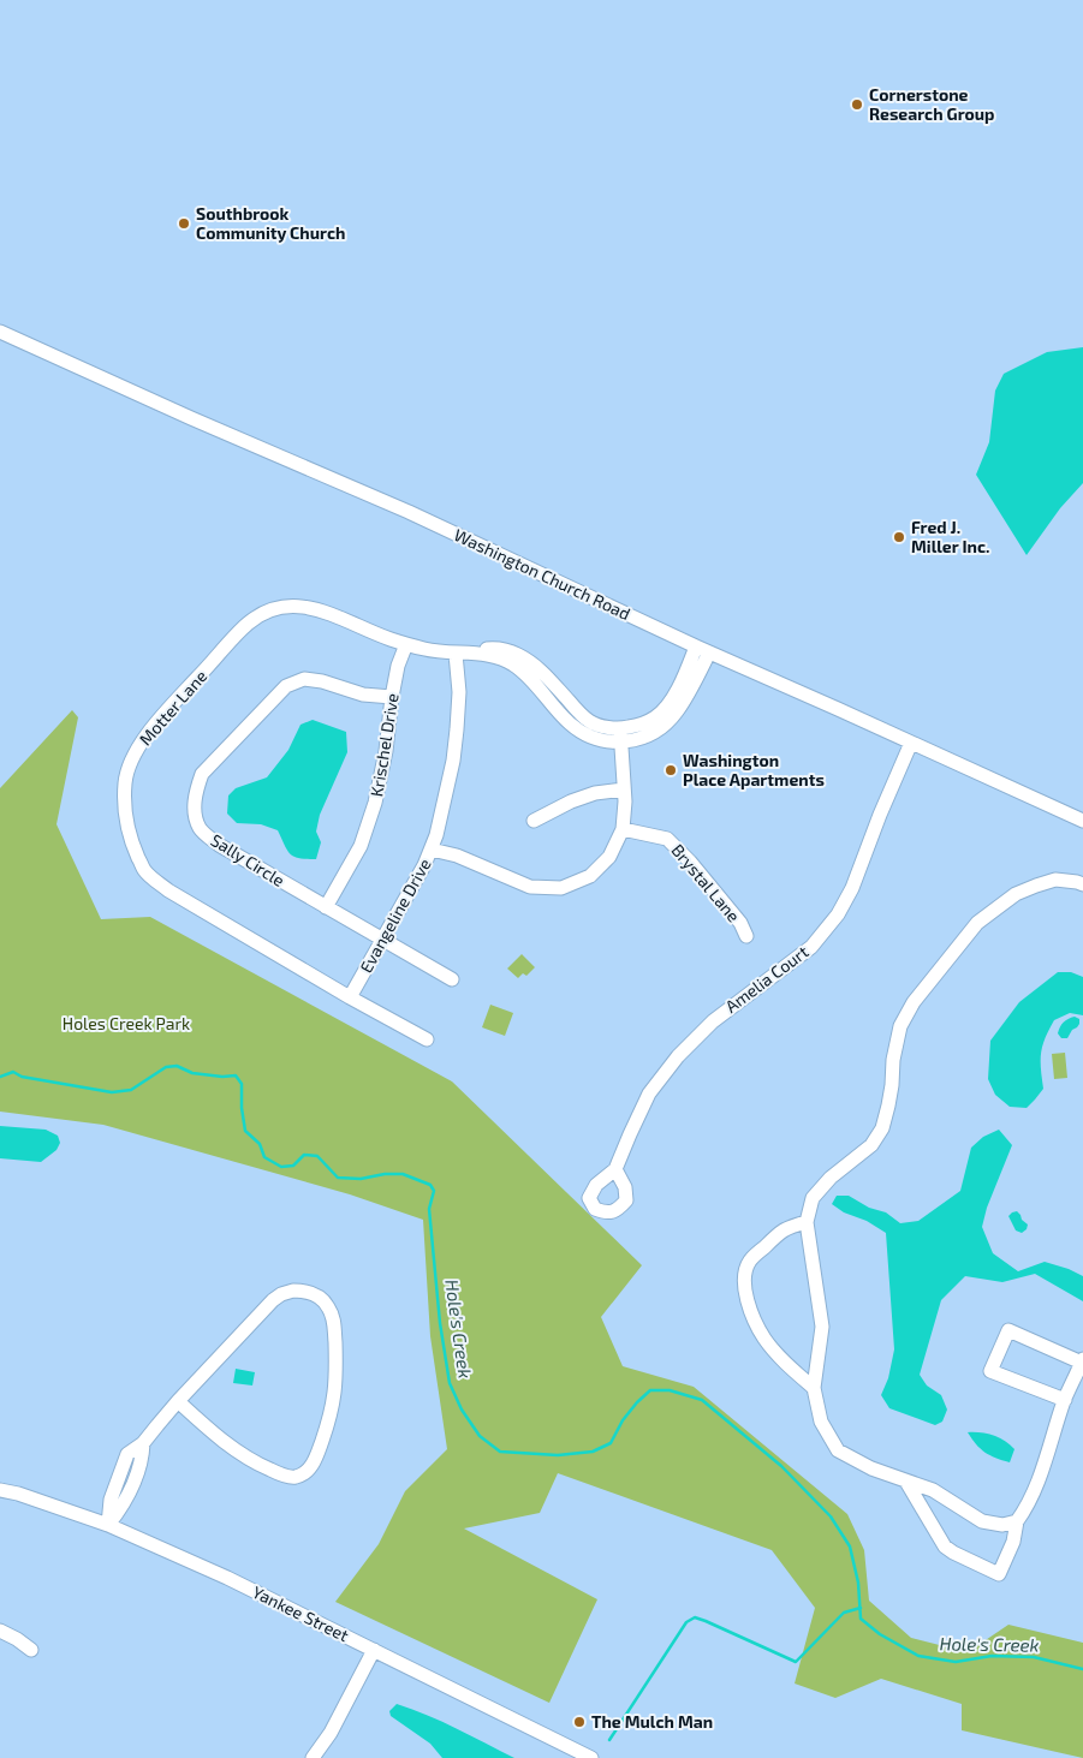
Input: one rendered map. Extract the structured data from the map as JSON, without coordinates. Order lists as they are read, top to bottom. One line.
{"streets":{"street":["Washington Church Road","Motter Lane","Krischel Drive","Sally Circle","Brystal Lane","Evangeline Drive","Amelia Court","Yankee Street"]},"crossings":[["Washington Church Road","Motter Lane"],["Washington Church Road","Amelia Court"],["Motter Lane","Krischel Drive"],["Motter Lane","Evangeline Drive"],["Krischel Drive","Sally Circle"],["Sally Circle","Evangeline Drive"]],"water":["Hole's Creek"],"parks":["Holes Creek Park"],"places":["Cornerstone Research Group","Southbrook Community Church","Fred J. Miller Inc.","Washington Place Apartments","The Mulch Man"]}
